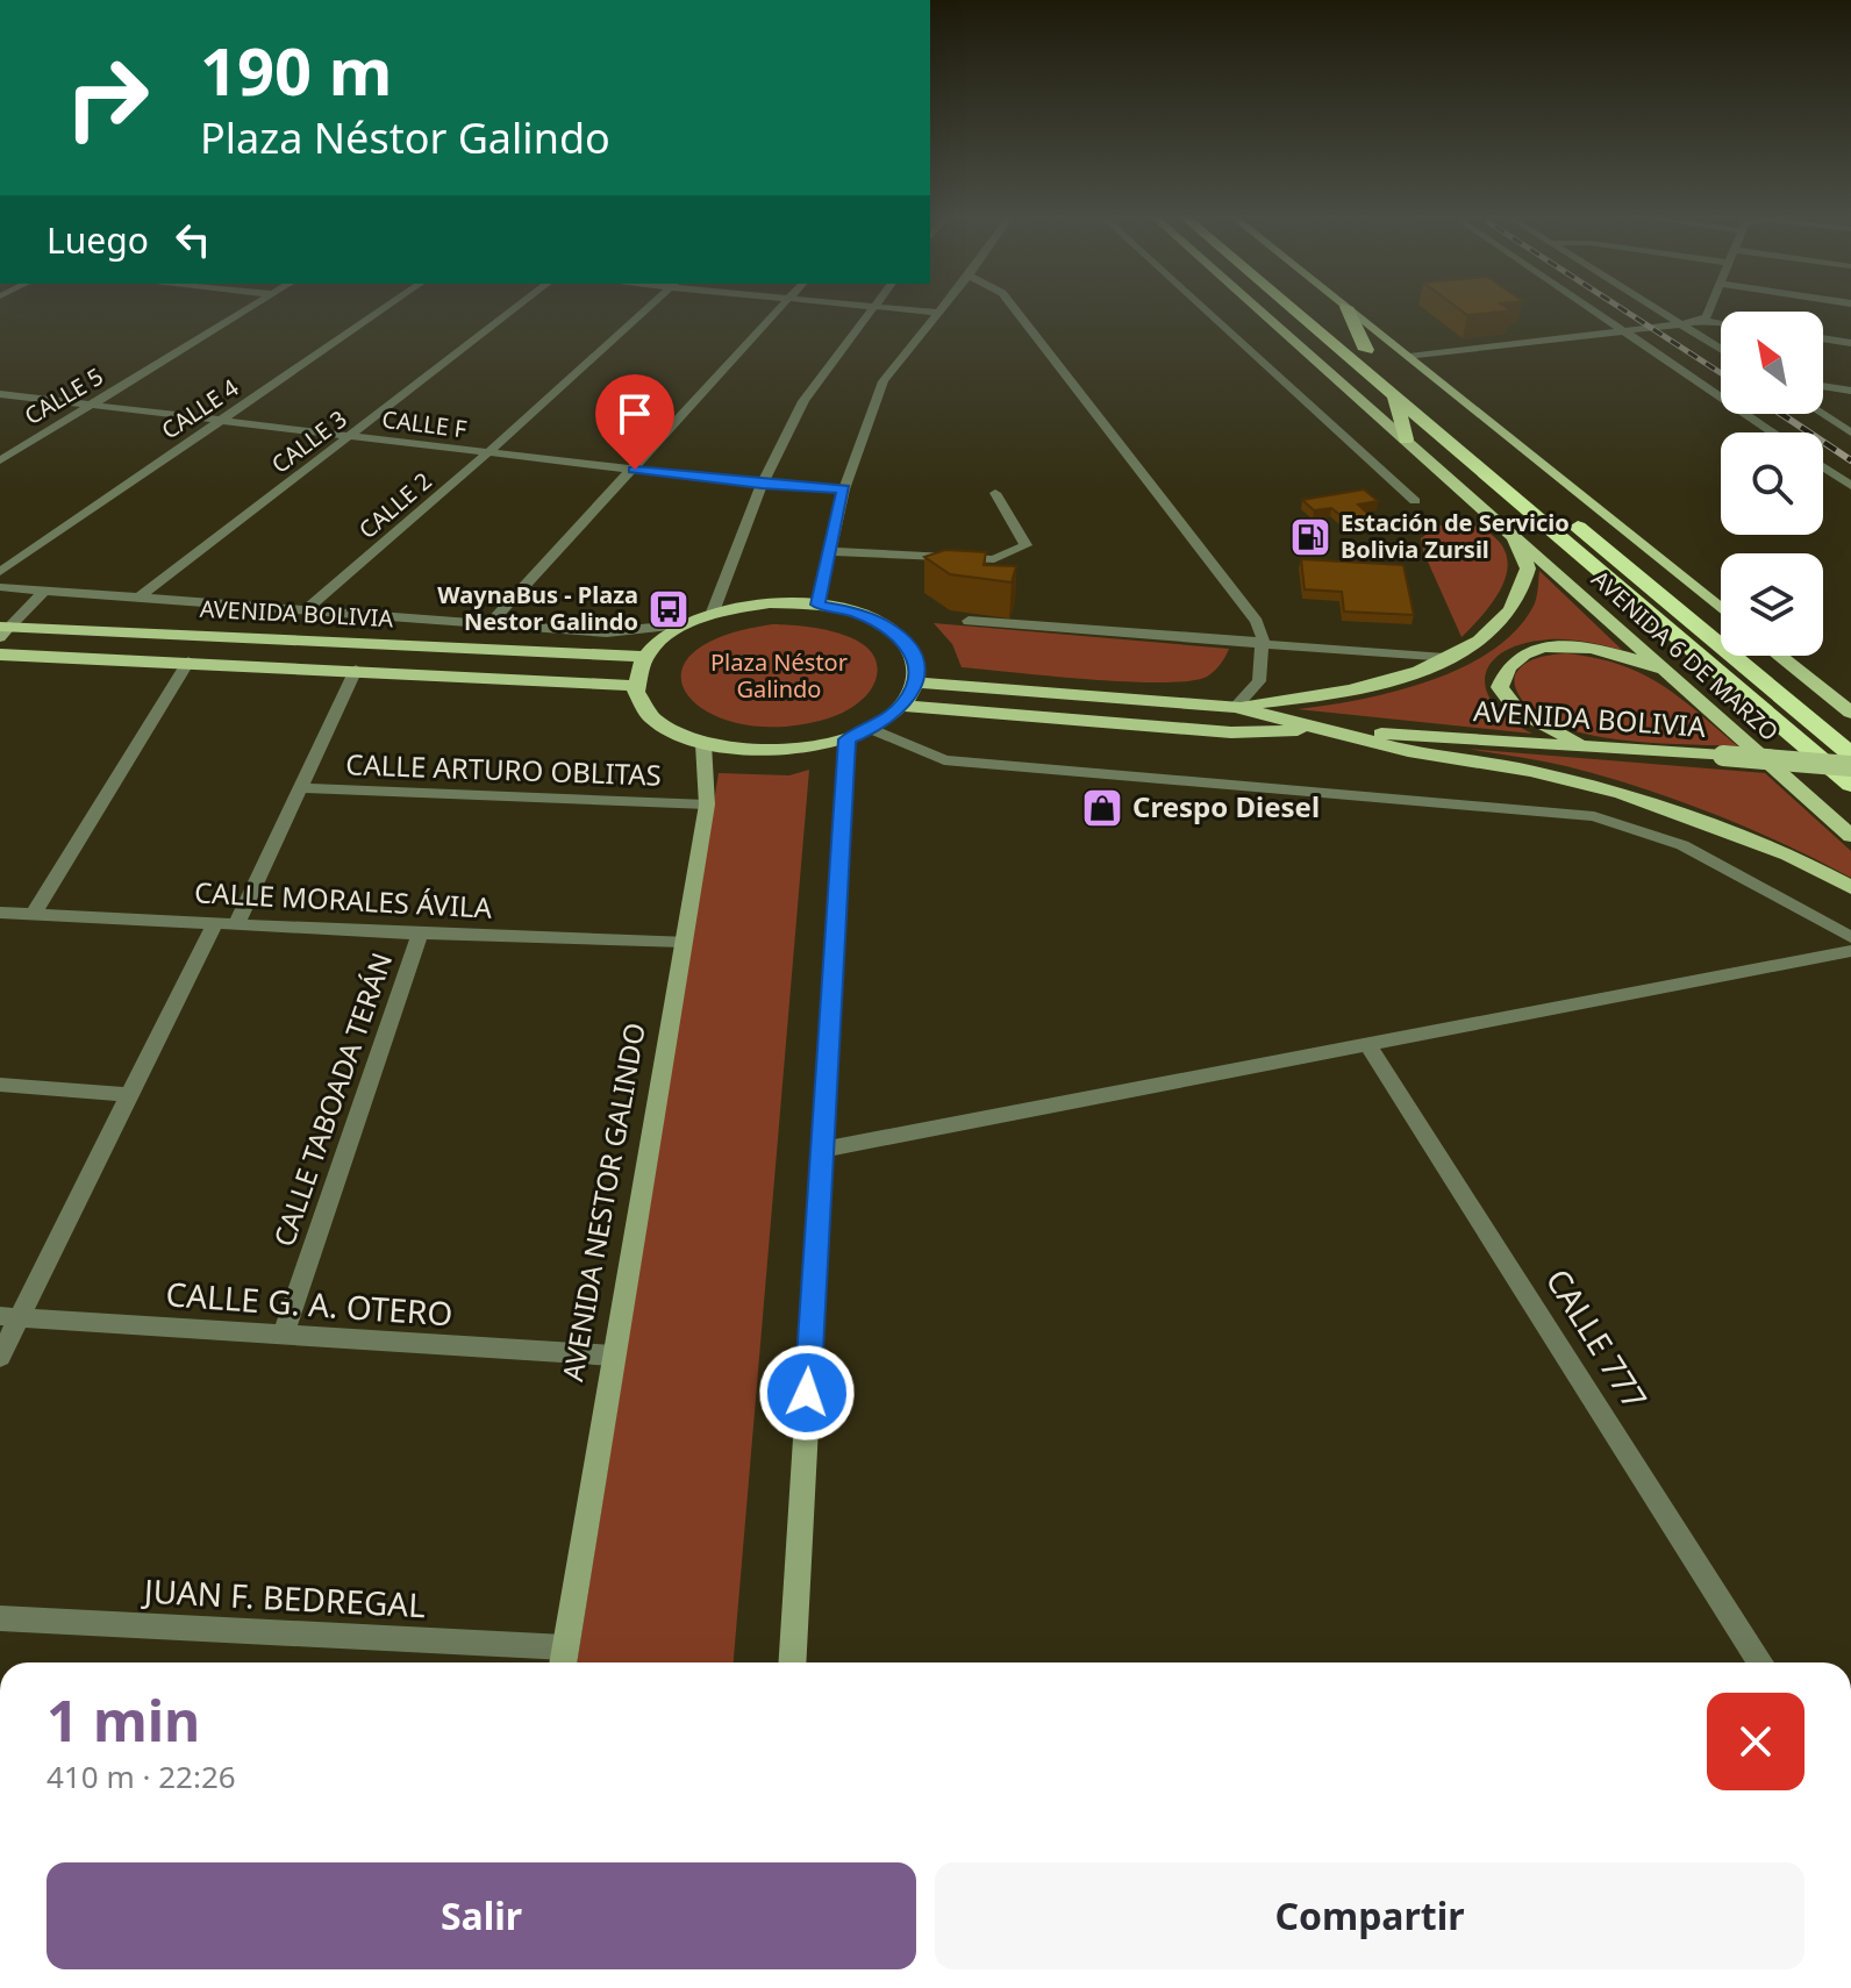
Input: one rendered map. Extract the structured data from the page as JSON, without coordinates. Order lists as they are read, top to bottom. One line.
{"streets":{"highway":["AVENIDA 6 DE MARZO"],"main road":["AVENIDA BOLIVIA"],"street":["CALLE 5","CALLE 4","CALLE F","CALLE 3","CALLE 2","CALLE ARTURO OBLITAS","CALLE MORALES ÁVILA","CALLE TABOADA TERÁN","AVENIDA NESTOR GALINDO","CALLE G. A. OTERO","CALLE 777","JUAN F. BEDREGAL"]},"crossings":[["CALLE 5","CALLE F"],["CALLE 4","CALLE F"],["CALLE F","CALLE 3"],["CALLE F","CALLE 2"],["CALLE ARTURO OBLITAS","AVENIDA NESTOR GALINDO"],["CALLE MORALES ÁVILA","CALLE TABOADA TERÁN"],["CALLE MORALES ÁVILA","AVENIDA NESTOR GALINDO"],["CALLE TABOADA TERÁN","CALLE G. A. OTERO"],["AVENIDA NESTOR GALINDO","CALLE G. A. OTERO"],["AVENIDA NESTOR GALINDO","JUAN F. BEDREGAL"]],"parks":["Plaza Néstor Galindo"],"places":{"fuel station":["Estación de Servicio Bolivia Zursil"],"bus stop":["WaynaBus - Plaza Nestor Galindo"],"shop":["Crespo Diesel"]},"north":"top left","page":{"turn":["190 m","Plaza Néstor Galindo"],"then":"Luego","heading":["1 min","410 m · 22:26"],"buttons":["Salir","Compartir"]}}
